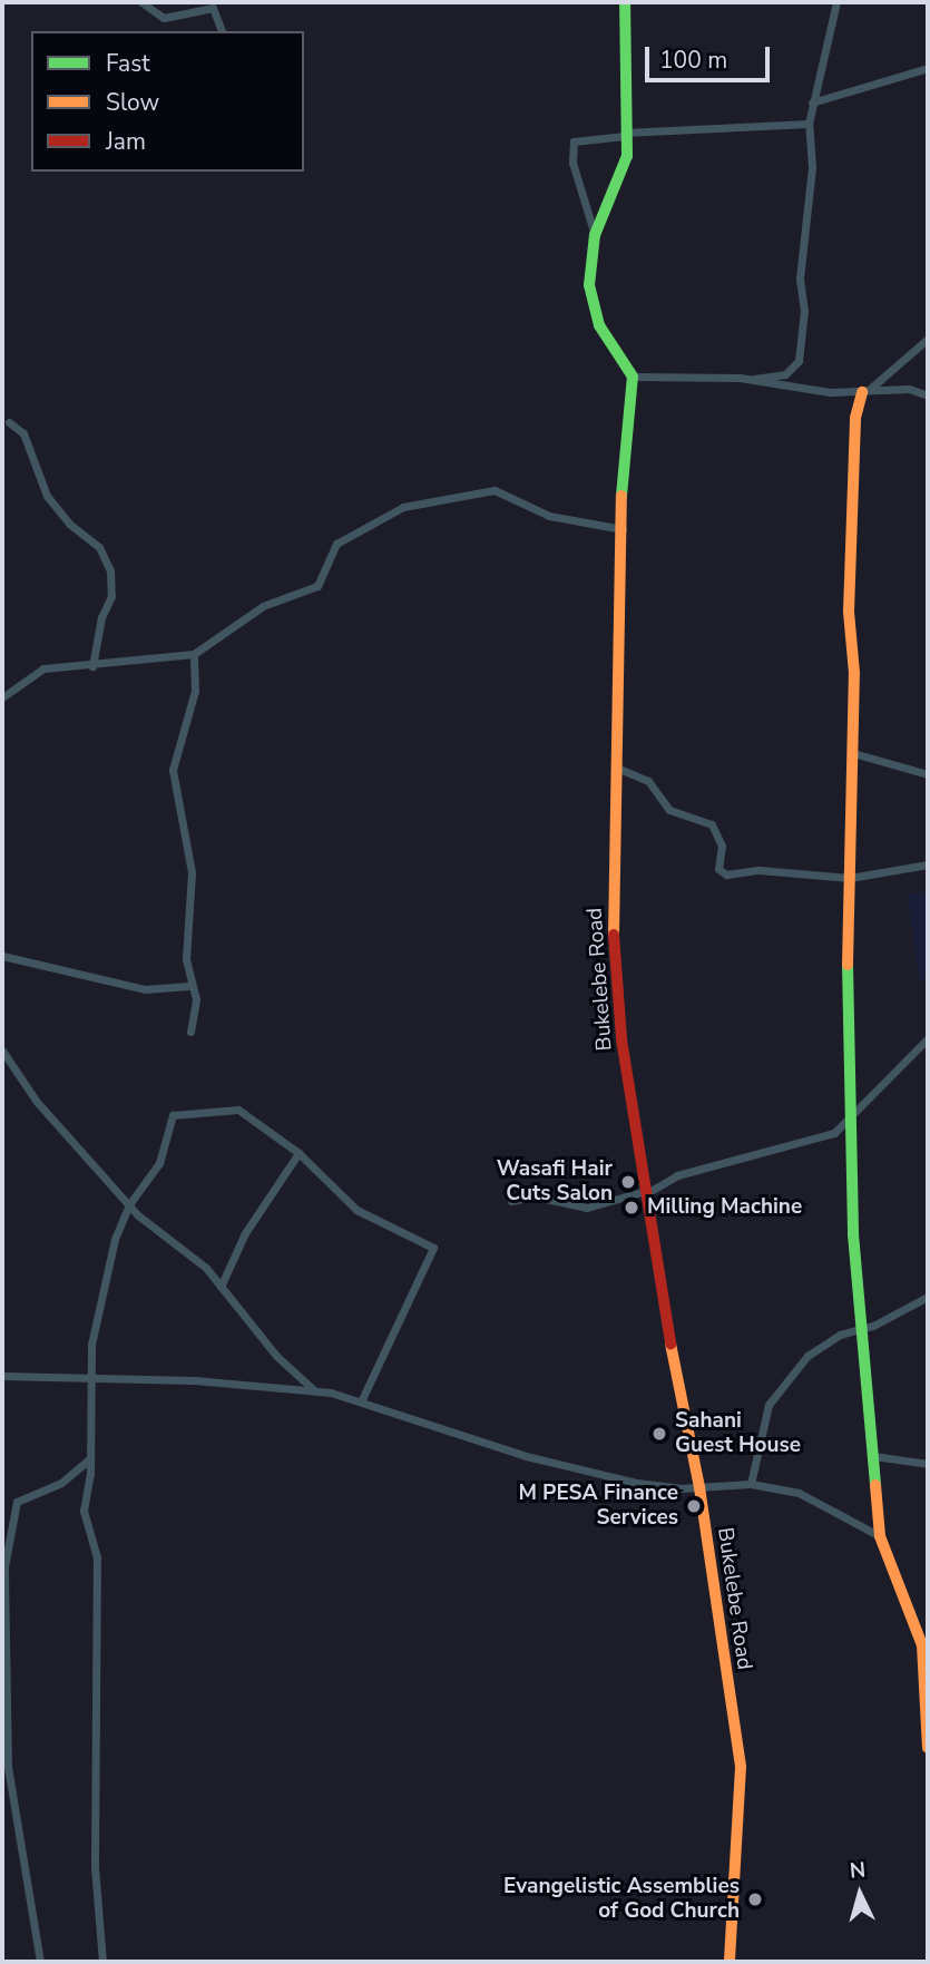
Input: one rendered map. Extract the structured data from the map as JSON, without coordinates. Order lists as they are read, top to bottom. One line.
{"streets":{"street":["Bukelebe Road"]},"places":["Wasafi Hair Cuts Salon","Milling Machine","Sahani Guest House","M PESA Finance Services","Evangelistic Assemblies of God Church"],"legend":["Fast","Slow","Jam"],"scale_bar":"100 m","north":"top"}
